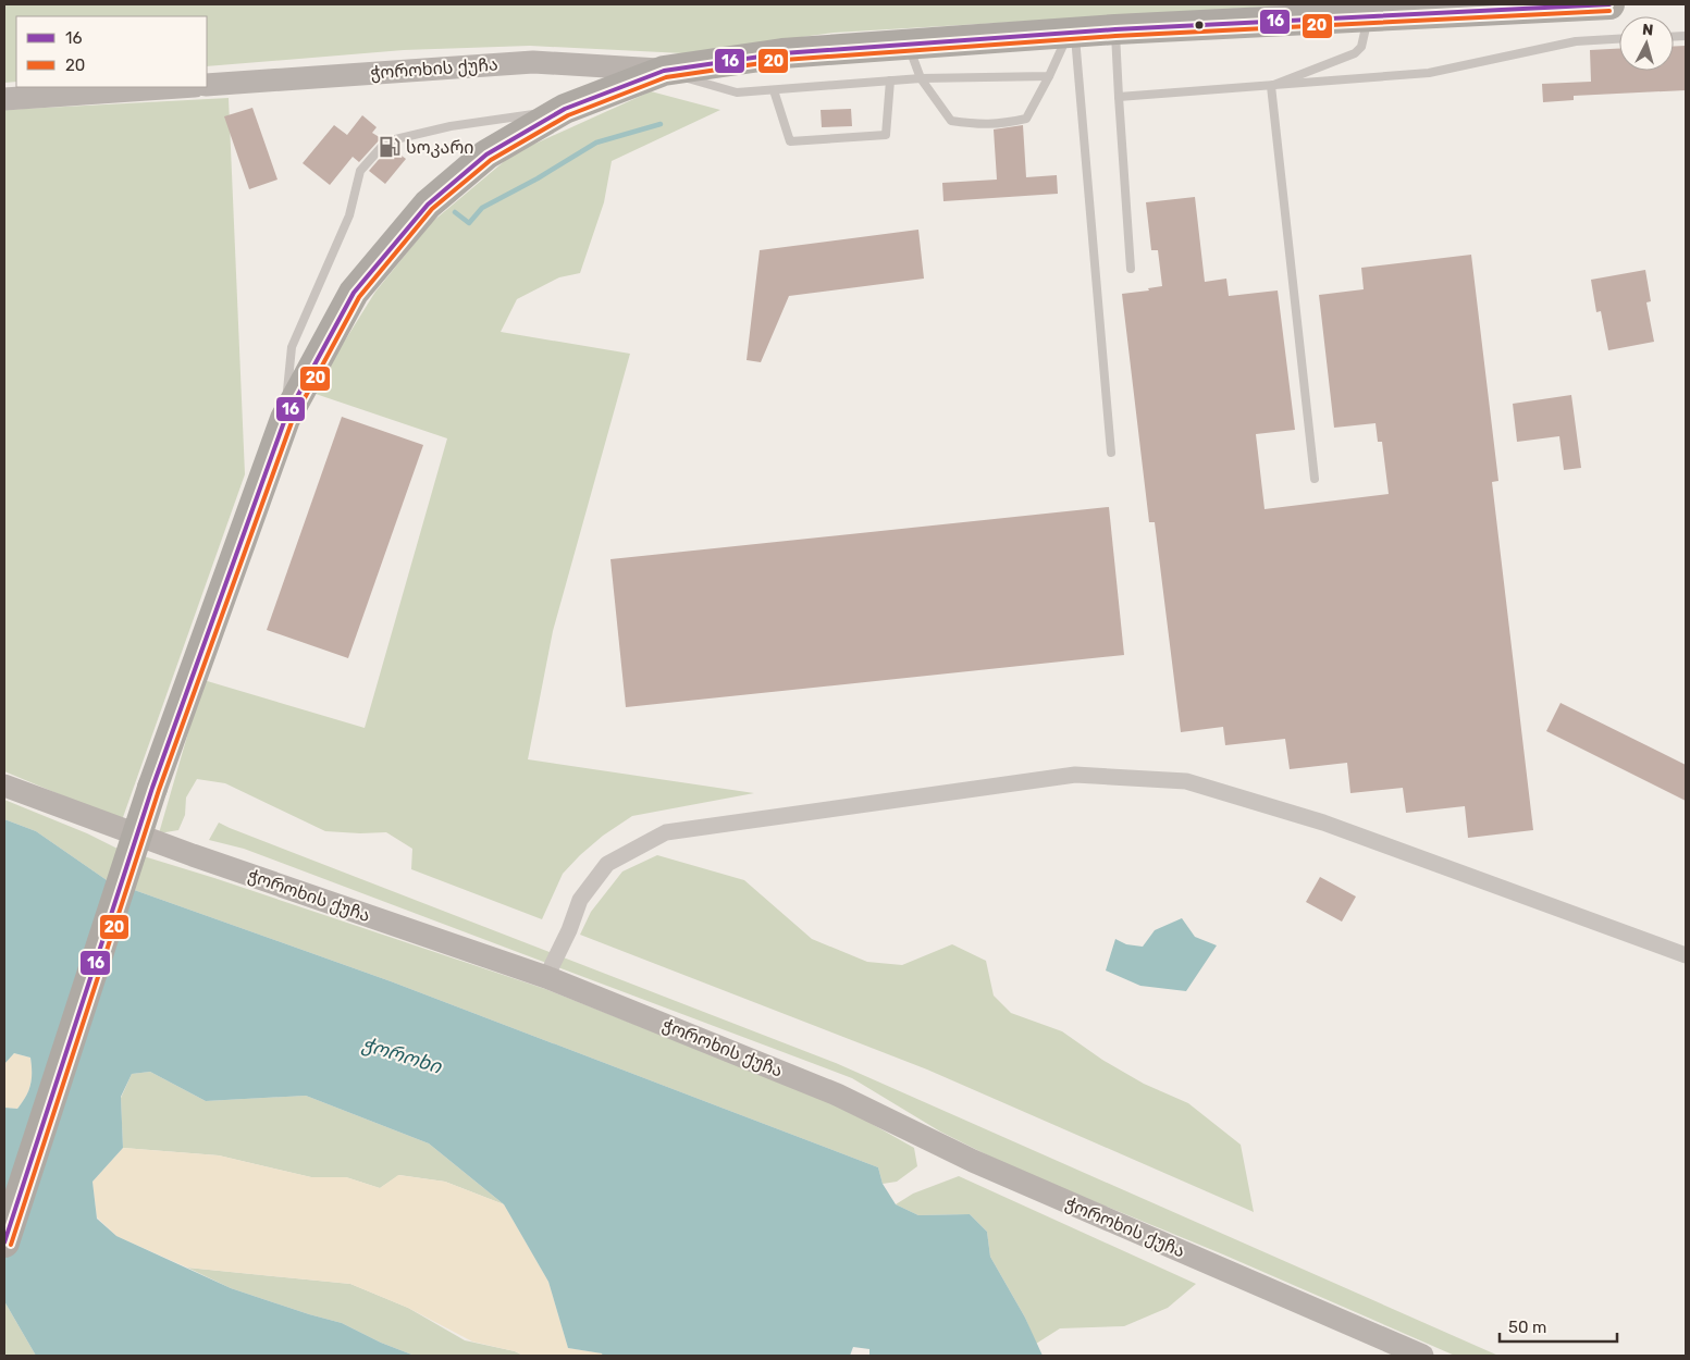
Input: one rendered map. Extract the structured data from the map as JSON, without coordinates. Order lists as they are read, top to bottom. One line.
{"streets":{"street":["ჭოროხის ქუჩა"]},"water":["ჭოროხი"],"places":{"fuel station":["სოკარი"]},"lines":["transit line 16","transit line 20"],"legend":["16","20"],"scale_bar":"50 m","north":"top"}
